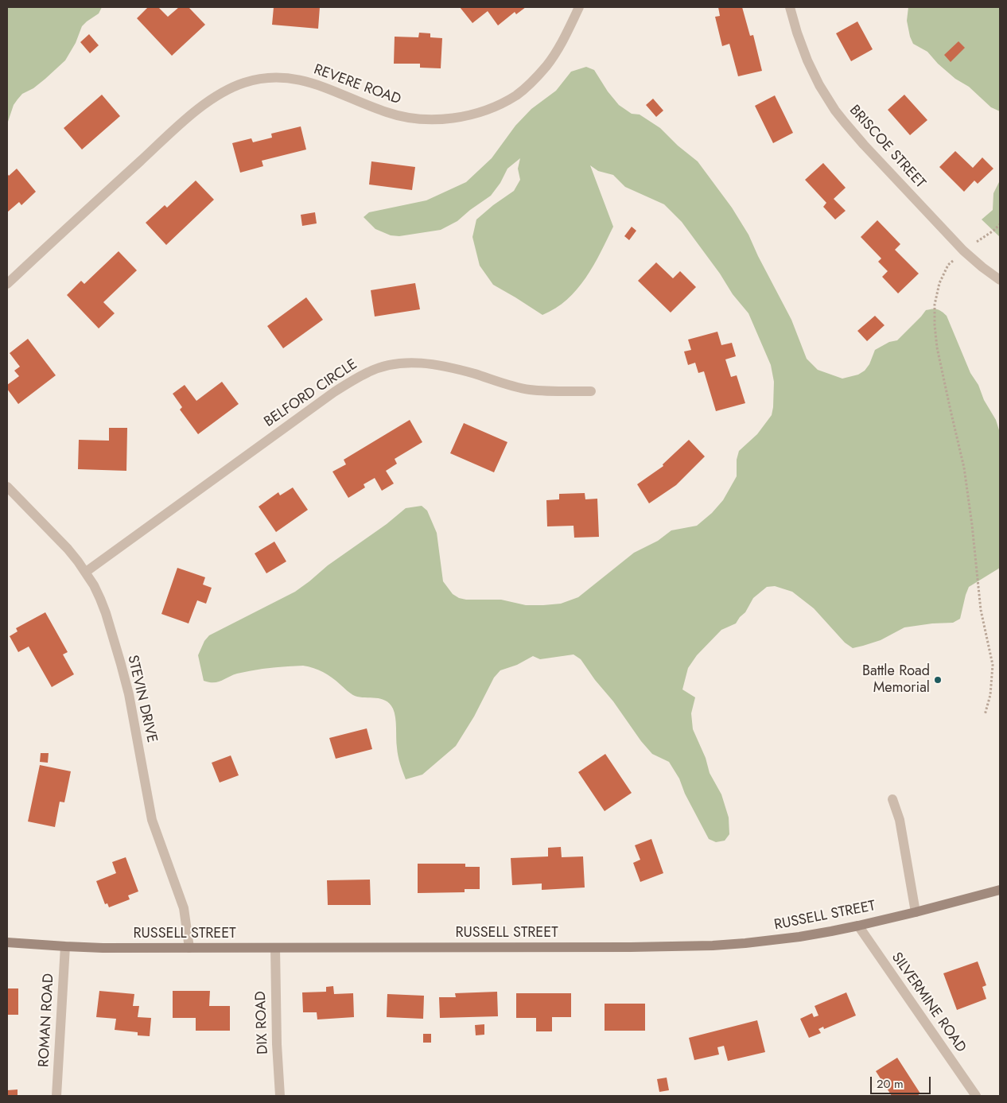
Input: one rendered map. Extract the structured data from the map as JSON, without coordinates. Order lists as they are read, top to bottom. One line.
{"streets":{"street":["REVERE ROAD","BRISCOE STREET","BELFORD CIRCLE","STEVIN DRIVE","RUSSELL STREET","SILVERMINE ROAD","ROMAN ROAD","DIX ROAD"]},"crossings":[["BELFORD CIRCLE","STEVIN DRIVE"],["STEVIN DRIVE","RUSSELL STREET"],["RUSSELL STREET","SILVERMINE ROAD"],["RUSSELL STREET","ROMAN ROAD"],["RUSSELL STREET","DIX ROAD"]],"places":["Battle Road Memorial"],"scale_bar":"20 m"}
